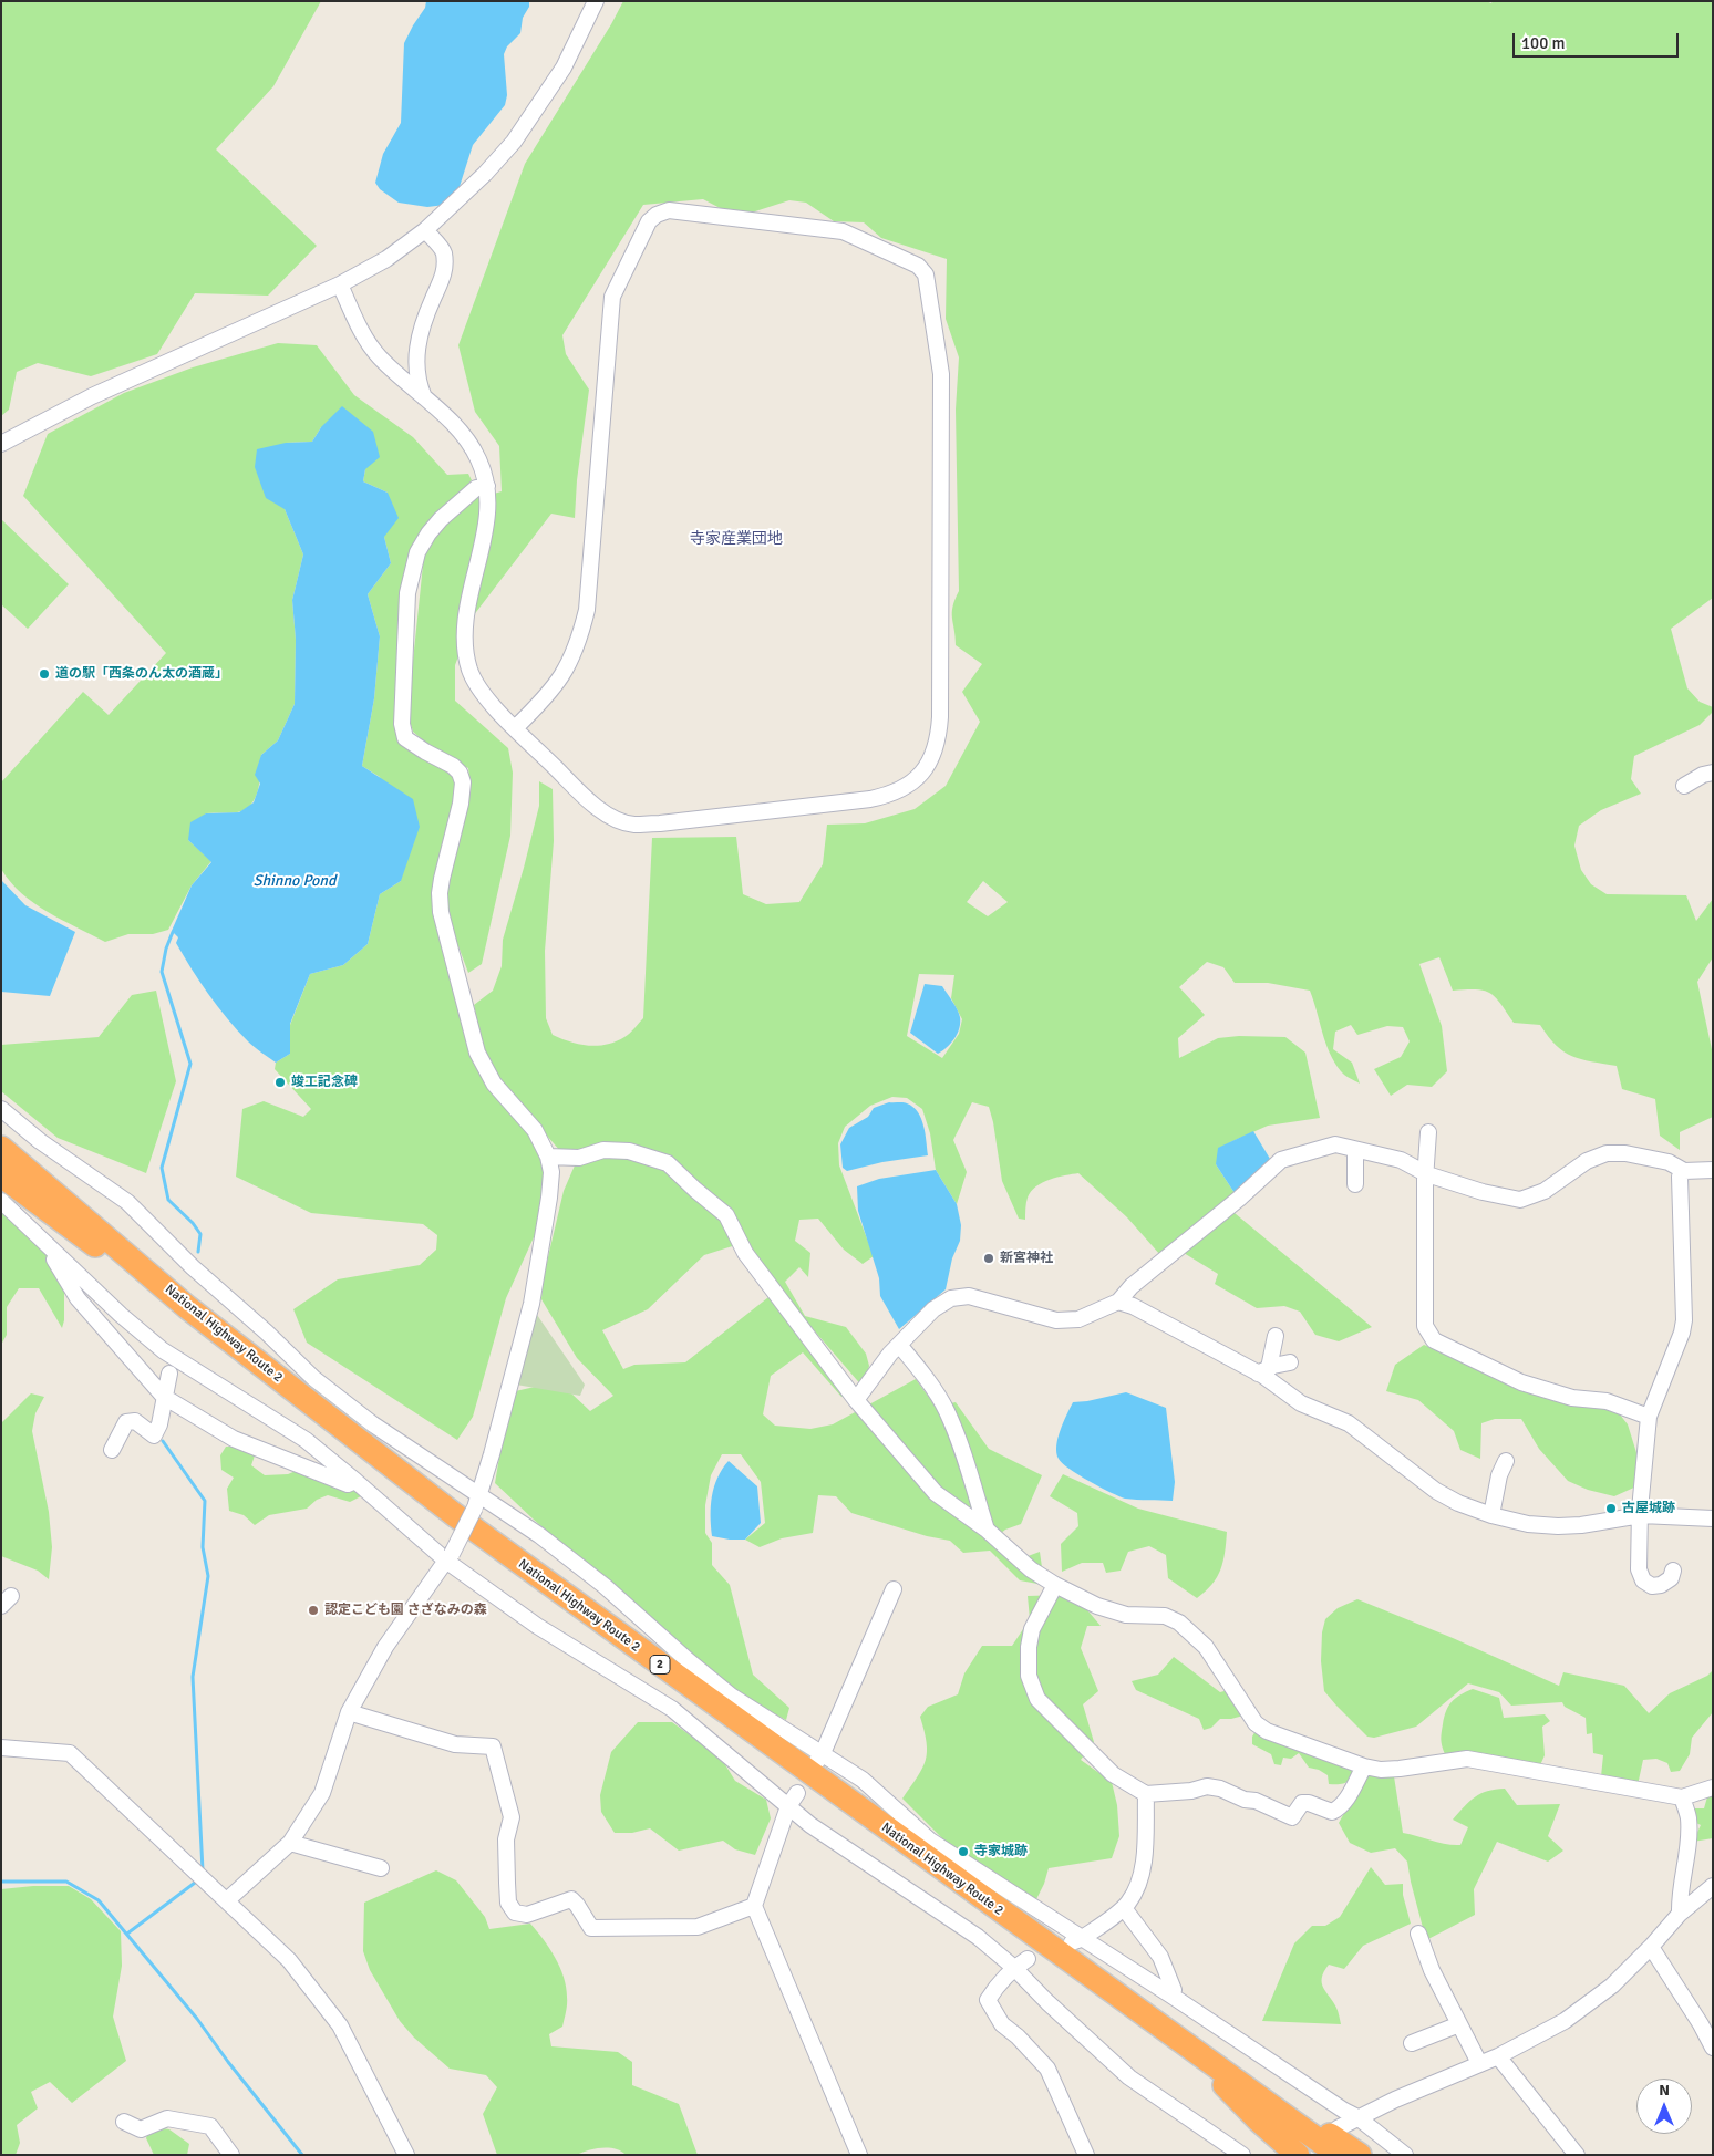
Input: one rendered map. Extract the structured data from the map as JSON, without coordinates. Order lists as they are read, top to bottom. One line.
{"streets":{"highway":["National Highway Route 2","2"]},"districts":["寺家産業団地"],"water":["Shinno Pond"],"places":["道の駅「西条のん太の酒蔵」","竣工記念碑","新宮神社","古屋城跡","認定こども園 さざなみの森","寺家城跡"],"scale_bar":"100 m","north":"top"}
